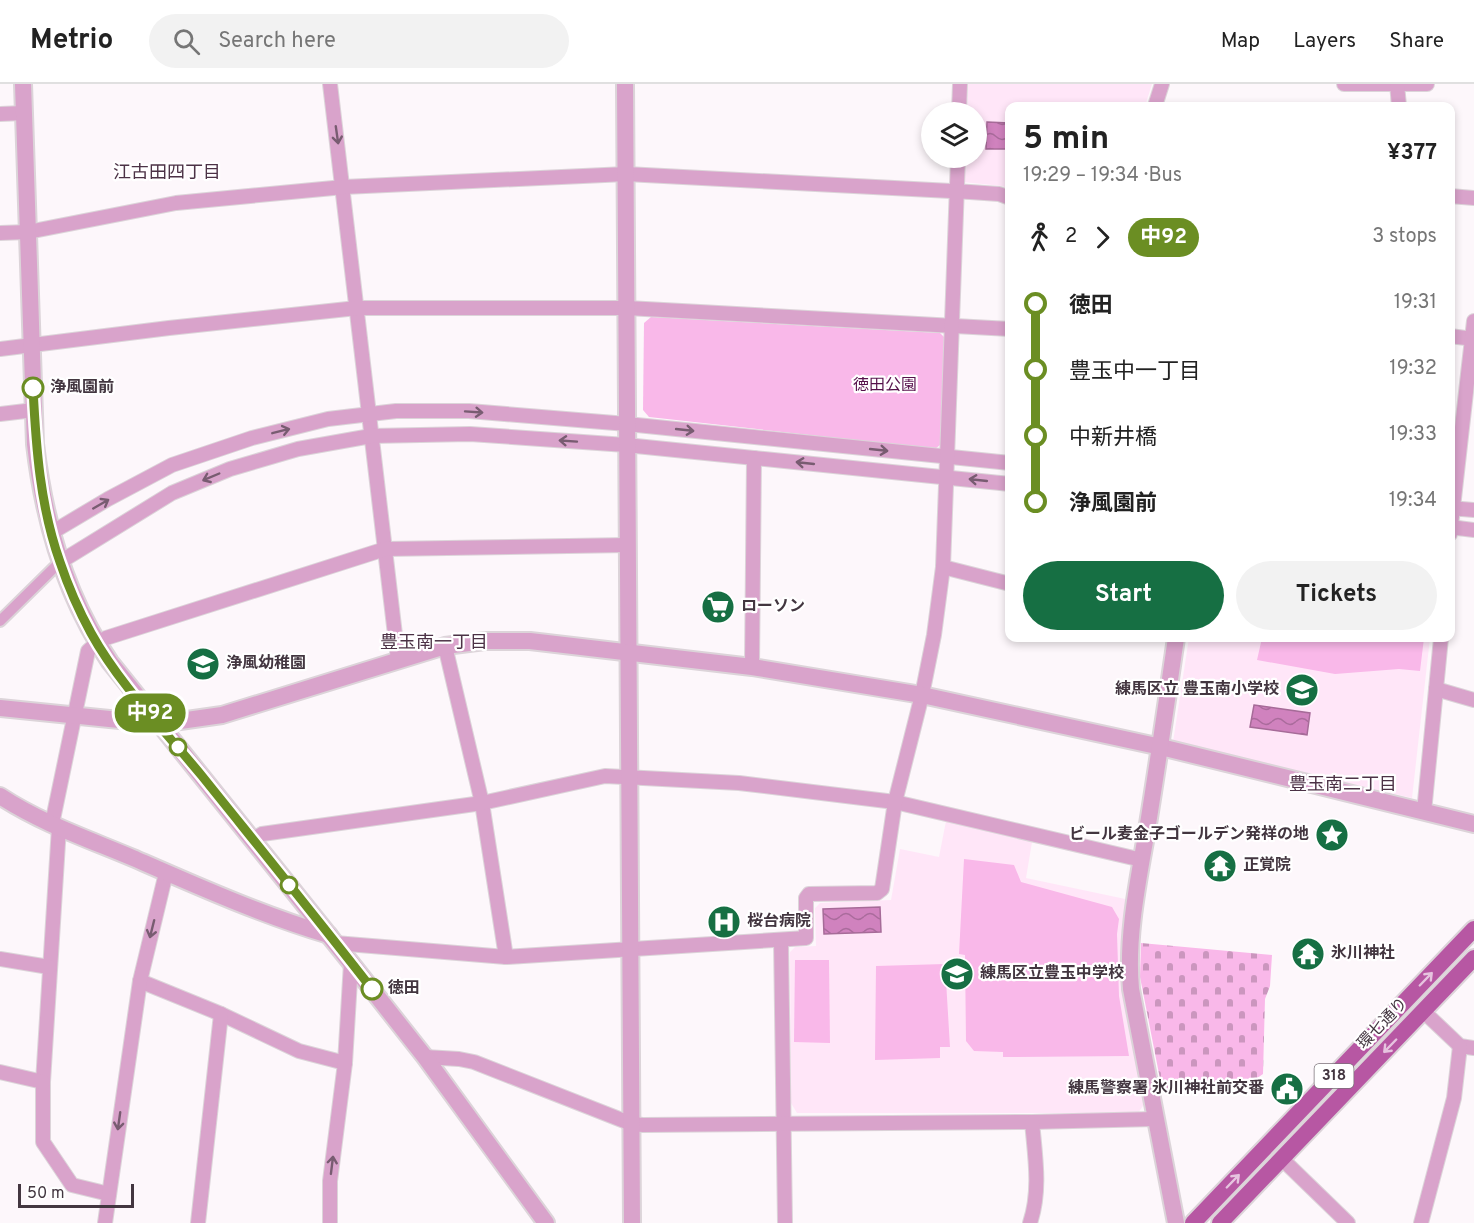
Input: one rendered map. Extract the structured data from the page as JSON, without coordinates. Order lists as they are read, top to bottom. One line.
{"streets":{"main road":["環七通り","318"]},"districts":["江古田四丁目","豊玉南一丁目","豊玉南二丁目"],"parks":["徳田公園"],"places":{"other":["浄風園前","徳田"],"supermarket":["ローソン"],"school or university":["浄風幼稚園","練馬区立 豊玉南小学校","練馬区立豊玉中学校"],"place":["ビール麦金子ゴールデン発祥の地"],"temple":["正覚院","氷川神社"],"hospital":["桜台病院"],"public building":["練馬警察署 氷川神社前交番"]},"lines":["bus line 中92"],"scale_bar":"50 m","page":{"header":"Metrio","search":"Search here","nav":["Map","Layers","Share"],"on_map":"中92","heading":["5 min","19:29 – 19:34 · Bus","¥377"],"legs":["2","中92","3 stops"],"list":[{"name":"徳田","value":"19:31"},{"name":"豊玉中一丁目","value":"19:32"},{"name":"中新井橋","value":"19:33"},{"name":"浄風園前","value":"19:34"}],"buttons":["Start","Tickets"],"scale":"50 m"}}
